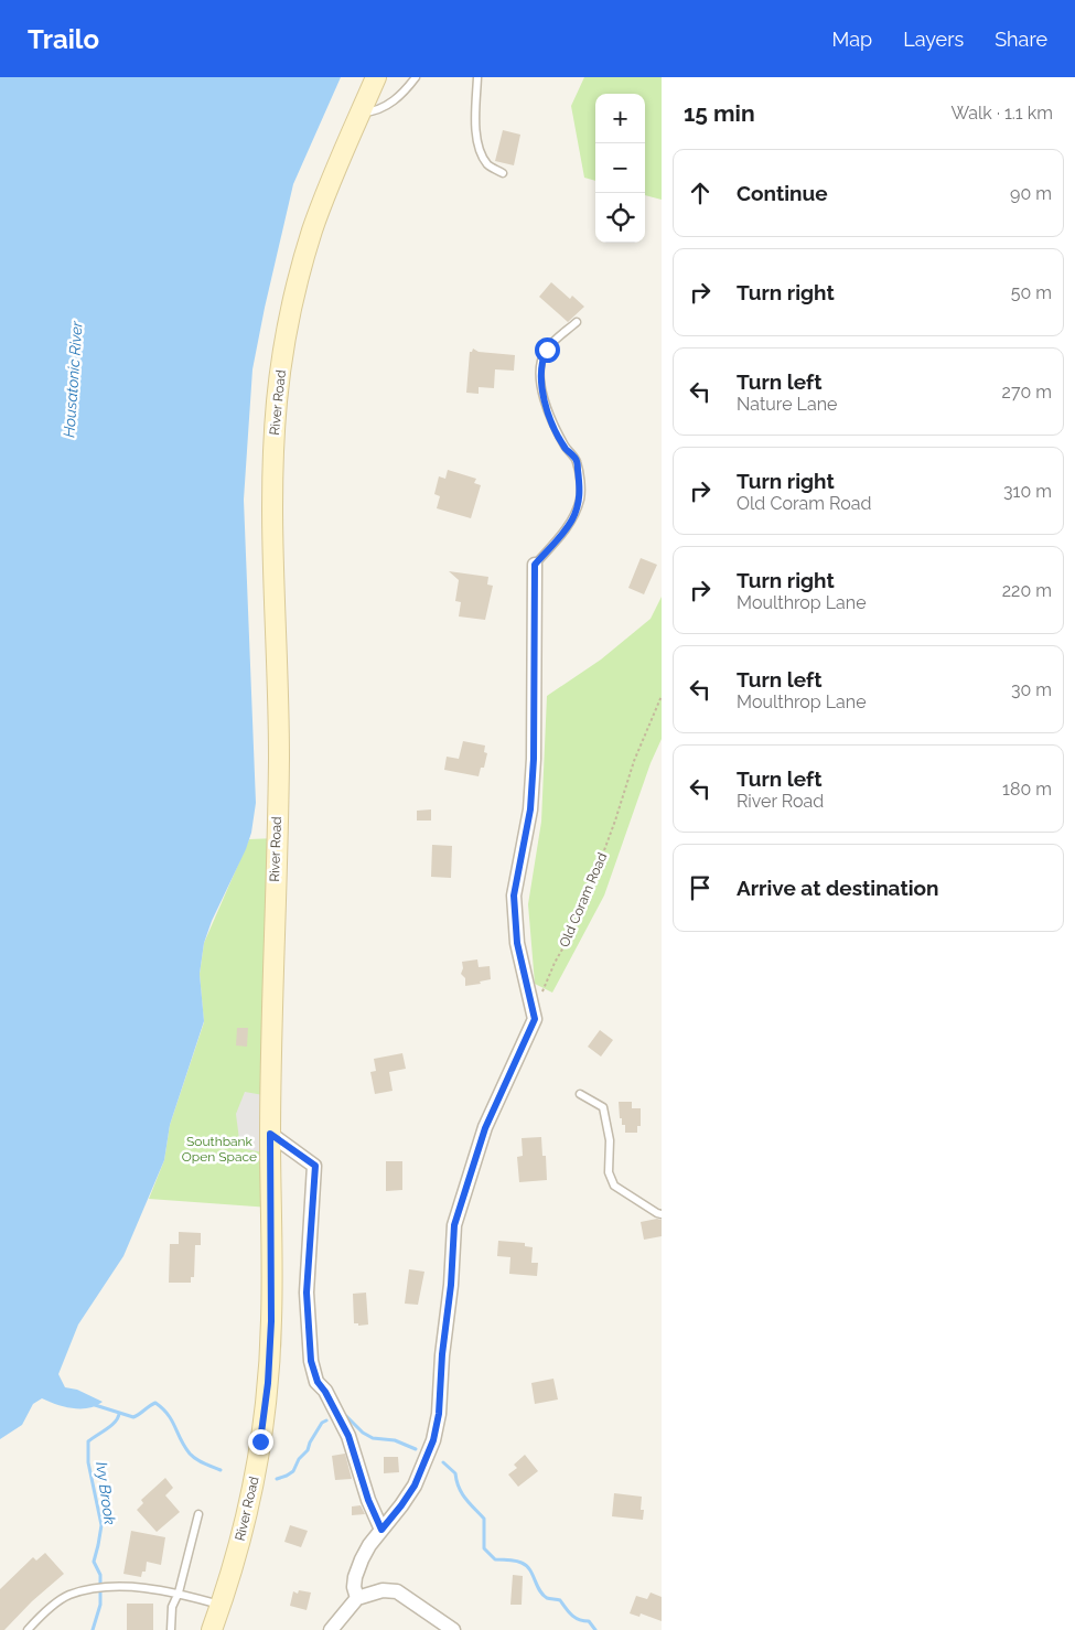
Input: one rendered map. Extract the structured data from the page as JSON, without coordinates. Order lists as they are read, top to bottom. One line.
{"streets":{"main road":["River Road"],"path":["Old Coram Road"]},"water":["Housatonic River","Ivy Brook"],"parks":["Southbank Open Space"],"page":{"header":"Trailo","nav":["Map","Layers","Share"],"heading":["15 min","Walk · 1.1 km"],"map_buttons":["+","−"],"list":[["Continue","90 m"],["Turn right","50 m"],["Turn left","Nature Lane","270 m"],["Turn right","Old Coram Road","310 m"],["Turn right","Moulthrop Lane","220 m"],["Turn left","Moulthrop Lane","30 m"],["Turn left","River Road","180 m"],"Arrive at destination"]}}
